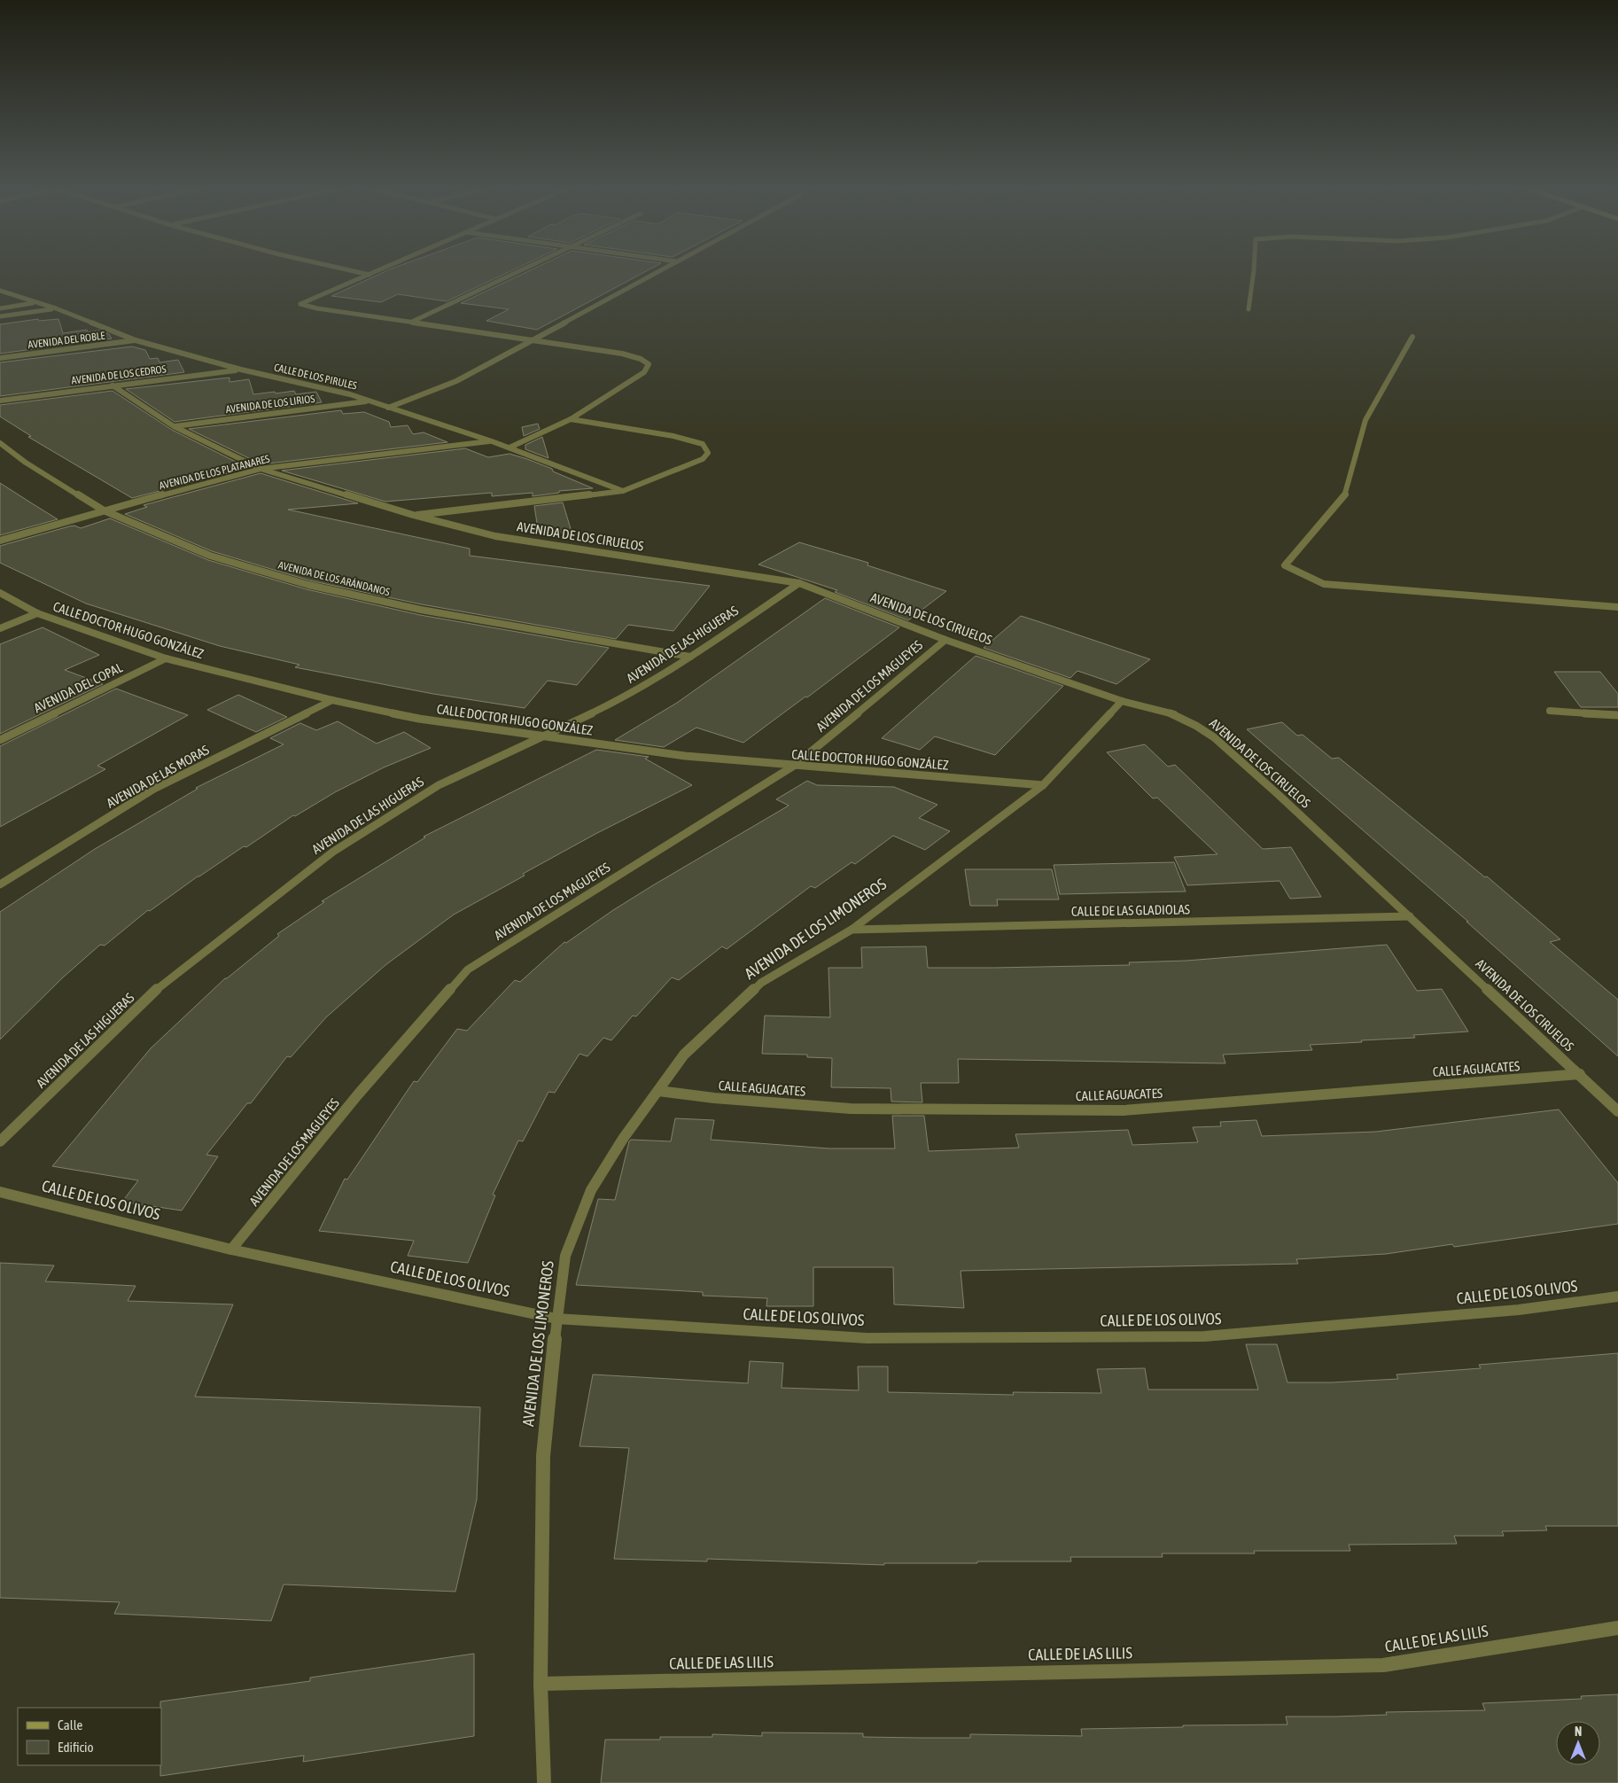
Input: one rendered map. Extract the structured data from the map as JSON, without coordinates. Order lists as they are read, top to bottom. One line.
{"streets":{"street":["AVENIDA DEL ROBLE","AVENIDA DE LOS CEDROS","CALLE DE LOS PIRULES","AVENIDA DE LOS LIRIOS","AVENIDA DE LOS PLATANARES","AVENIDA DE LOS CIRUELOS","AVENIDA DE LOS ARÁNDANOS","CALLE DOCTOR HUGO GONZÁLEZ","AVENIDA DE LAS HIGUERAS","AVENIDA DE LOS MAGUEYES","AVENIDA DEL COPAL","AVENIDA DE LAS MORAS","CALLE DE LAS GLADIOLAS","AVENIDA DE LOS LIMONEROS","CALLE AGUACATES","CALLE DE LOS OLIVOS","CALLE DE LAS LILIS"]},"crossings":[["AVENIDA DEL ROBLE","CALLE DE LOS PIRULES"],["AVENIDA DE LOS CEDROS","CALLE DE LOS PIRULES"],["AVENIDA DE LOS CEDROS","AVENIDA DE LOS CIRUELOS"],["CALLE DE LOS PIRULES","AVENIDA DE LOS LIRIOS"],["CALLE DE LOS PIRULES","AVENIDA DE LOS PLATANARES"],["AVENIDA DE LOS LIRIOS","AVENIDA DE LOS CIRUELOS"],["AVENIDA DE LOS PLATANARES","AVENIDA DE LOS CIRUELOS"],["AVENIDA DE LOS PLATANARES","AVENIDA DE LOS ARÁNDANOS"],["AVENIDA DE LOS CIRUELOS","AVENIDA DE LAS HIGUERAS"],["AVENIDA DE LOS CIRUELOS","AVENIDA DE LOS MAGUEYES"],["AVENIDA DE LOS CIRUELOS","CALLE DE LAS GLADIOLAS"],["AVENIDA DE LOS CIRUELOS","AVENIDA DE LOS LIMONEROS"],["AVENIDA DE LOS CIRUELOS","CALLE AGUACATES"],["AVENIDA DE LOS ARÁNDANOS","AVENIDA DE LAS HIGUERAS"],["CALLE DOCTOR HUGO GONZÁLEZ","AVENIDA DE LAS HIGUERAS"],["CALLE DOCTOR HUGO GONZÁLEZ","AVENIDA DE LOS MAGUEYES"],["CALLE DOCTOR HUGO GONZÁLEZ","AVENIDA DEL COPAL"],["CALLE DOCTOR HUGO GONZÁLEZ","AVENIDA DE LAS MORAS"],["CALLE DOCTOR HUGO GONZÁLEZ","AVENIDA DE LOS LIMONEROS"],["AVENIDA DE LOS MAGUEYES","CALLE DE LOS OLIVOS"],["CALLE DE LAS GLADIOLAS","AVENIDA DE LOS LIMONEROS"],["AVENIDA DE LOS LIMONEROS","CALLE AGUACATES"],["AVENIDA DE LOS LIMONEROS","CALLE DE LOS OLIVOS"],["AVENIDA DE LOS LIMONEROS","CALLE DE LAS LILIS"]],"legend":["Calle","Edificio"],"north":"top"}
